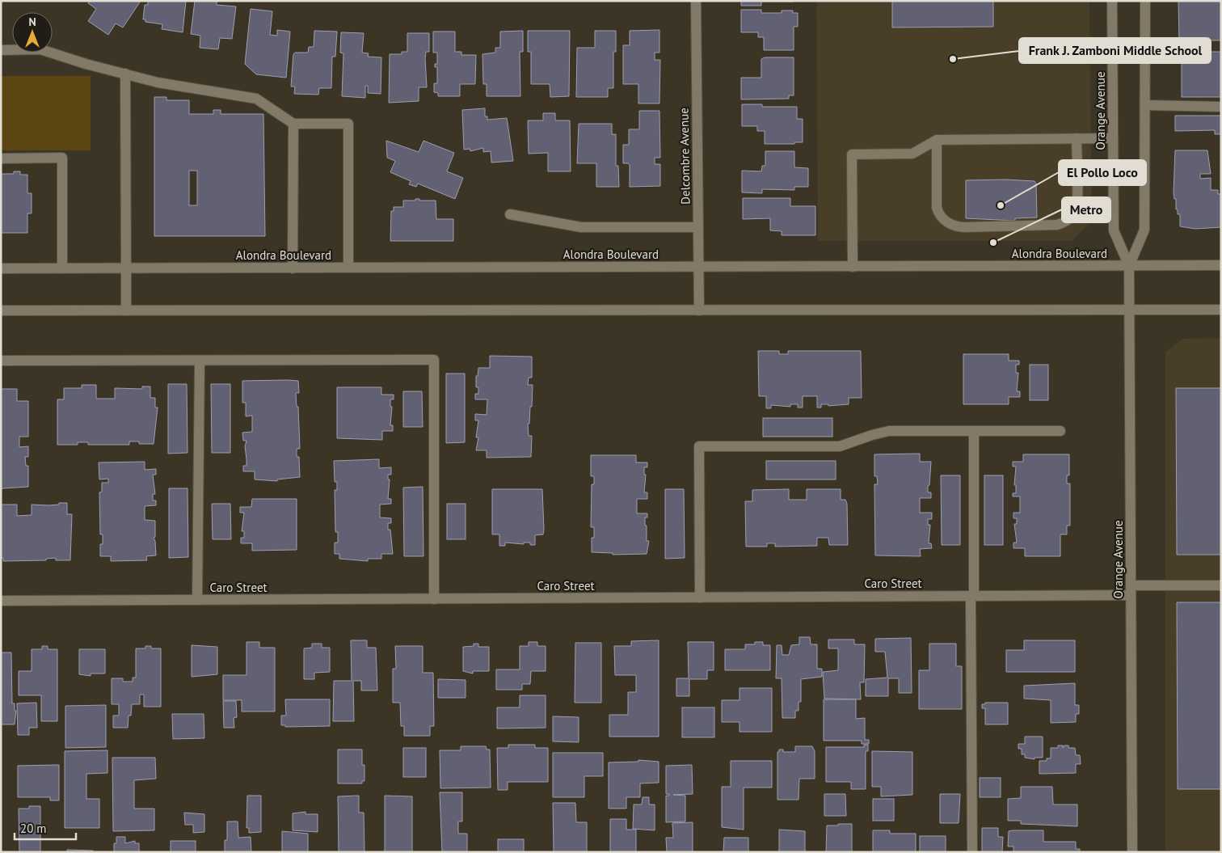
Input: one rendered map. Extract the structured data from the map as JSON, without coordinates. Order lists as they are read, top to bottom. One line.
{"streets":{"street":["Orange Avenue","Delcombre Avenue","Alondra Boulevard","Caro Street"]},"crossings":[["Orange Avenue","Alondra Boulevard"],["Orange Avenue","Caro Street"],["Delcombre Avenue","Alondra Boulevard"]],"places":["Frank J. Zamboni Middle School","El Pollo Loco","Metro"],"scale_bar":"20 m","north":"top"}
